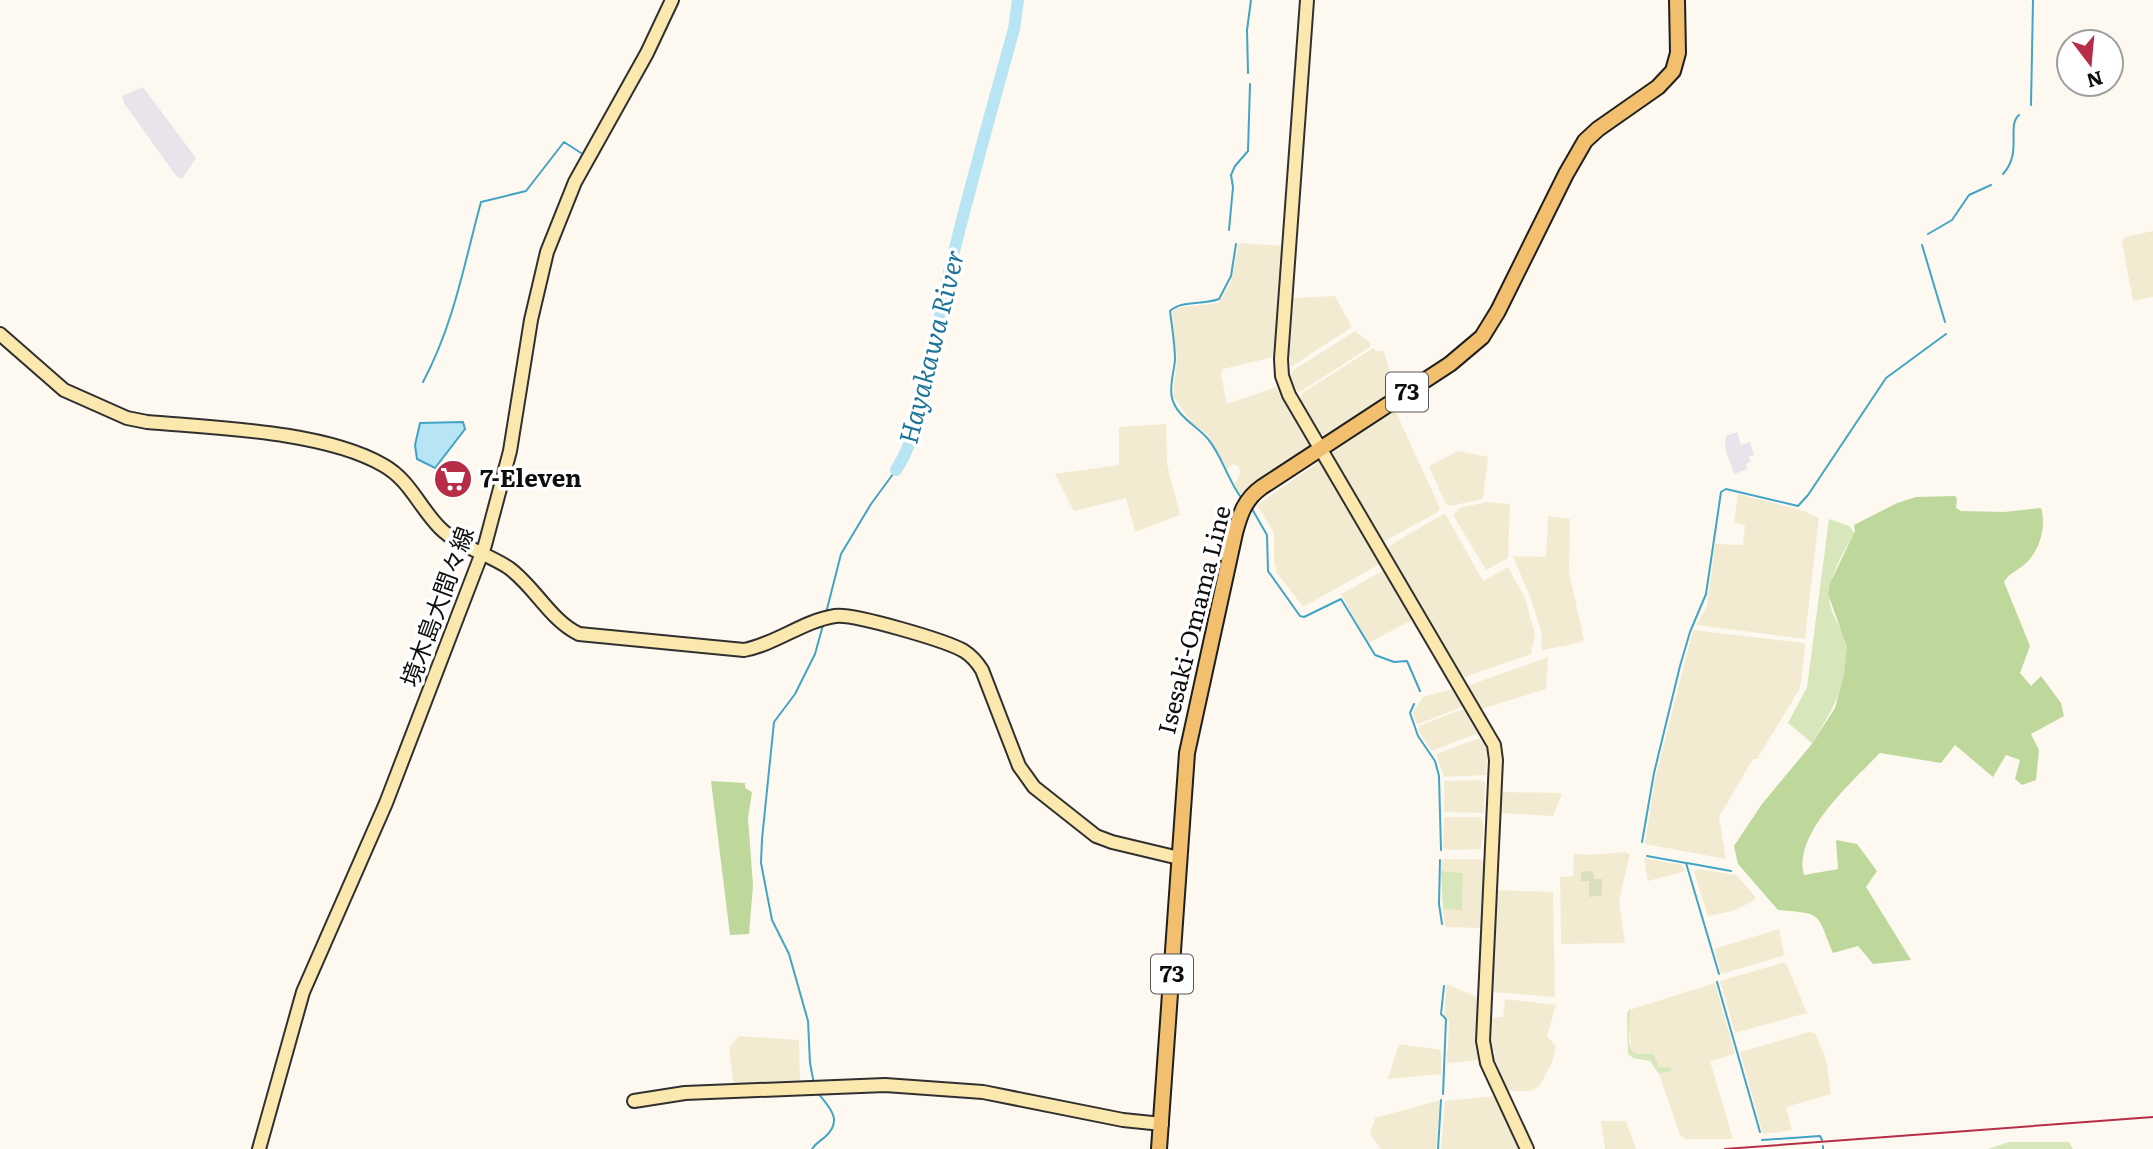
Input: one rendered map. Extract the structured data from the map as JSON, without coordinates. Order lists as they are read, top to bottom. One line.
{"streets":{"main road":["73","Isesaki-Omama Line"],"street":["境木島大間々線"]},"water":["Hayakawa River"],"places":{"supermarket":["7-Eleven"]},"north":"bottom"}
